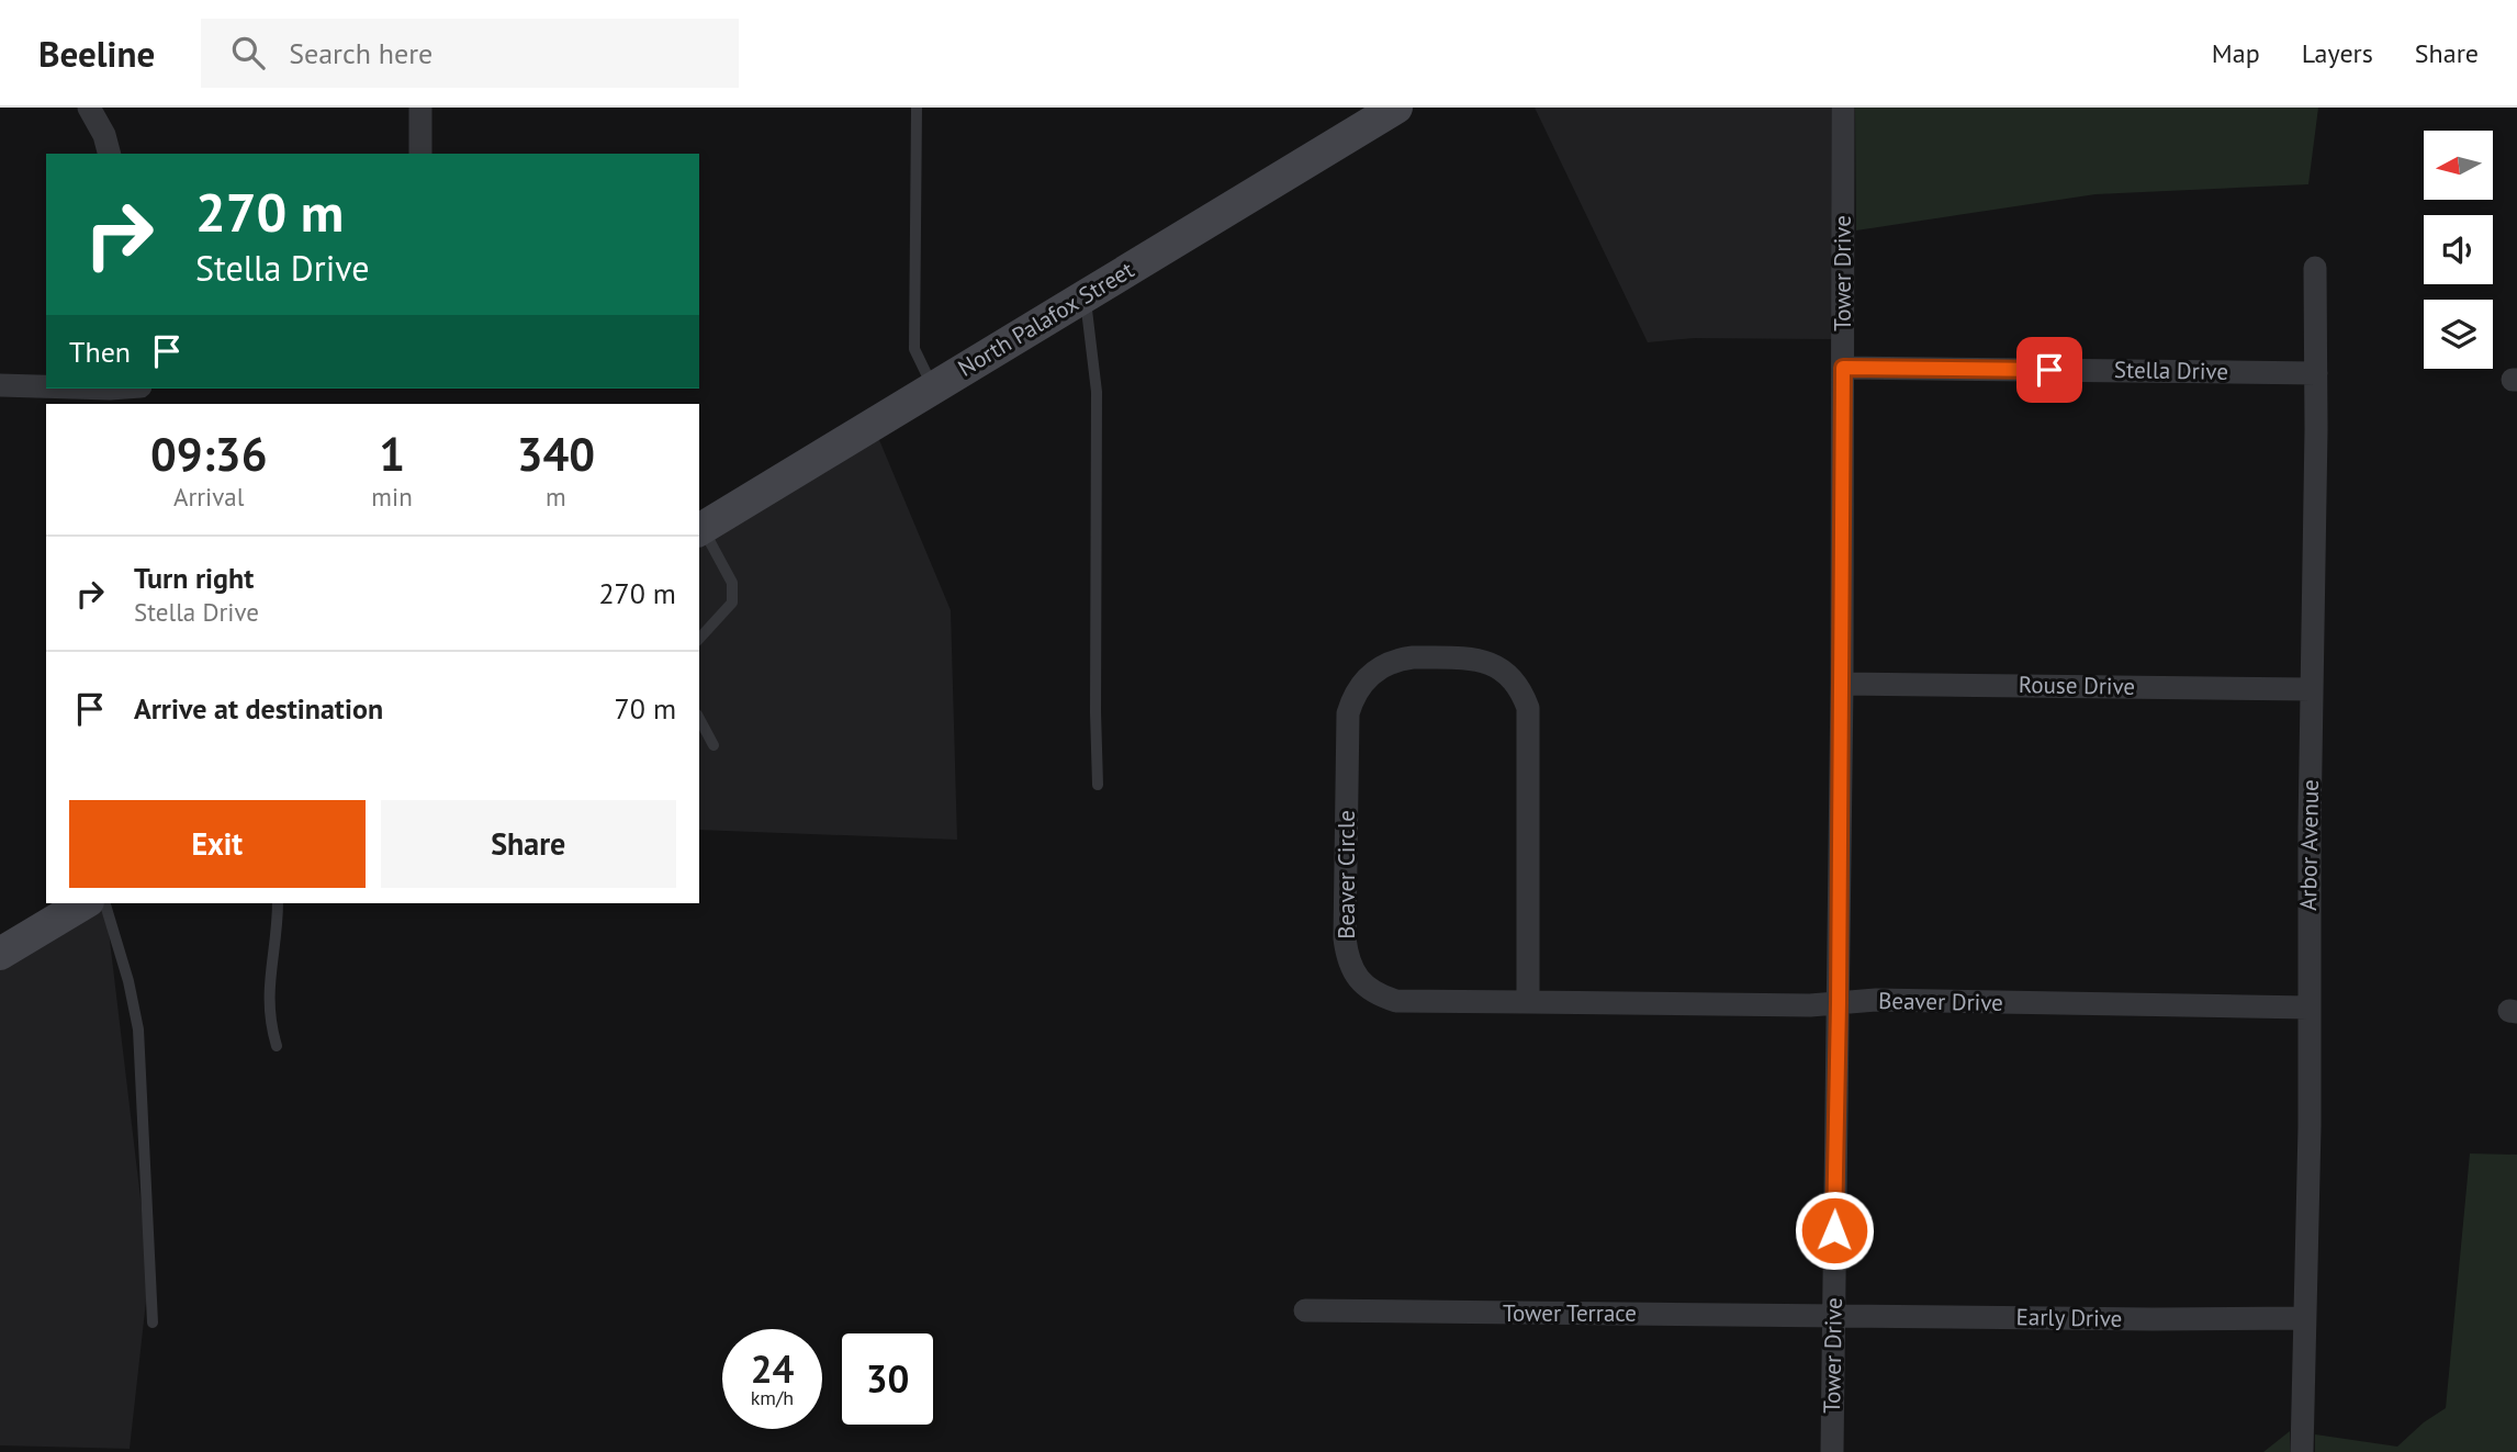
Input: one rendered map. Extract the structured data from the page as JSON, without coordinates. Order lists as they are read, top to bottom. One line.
{"streets":{"main road":["North Palafox Street"],"street":["Tower Drive","Stella Drive","Rouse Drive","Arbor Avenue","Beaver Circle","Beaver Drive","Tower Terrace","Early Drive"]},"crossings":[["Tower Drive","Stella Drive"],["Tower Drive","Rouse Drive"],["Tower Drive","Beaver Drive"],["Tower Drive","Tower Terrace"],["Tower Drive","Early Drive"],["Stella Drive","Arbor Avenue"],["Rouse Drive","Arbor Avenue"],["Arbor Avenue","Beaver Drive"],["Arbor Avenue","Early Drive"],["Beaver Circle","Beaver Drive"],["Tower Terrace","Early Drive"]],"north":"left","page":{"header":"Beeline","search":"Search here","nav":["Map","Layers","Share"],"turn":["270 m","Stella Drive"],"then":"Then","eta":["09:36","Arrival","1","min","340","m"],"list":[{"name":"Turn right","note":"Stella Drive","value":"270 m"},{"name":"Arrive at destination","value":"70 m"}],"buttons":["Exit","Share"],"speed":"24 km/h","limit":"30"}}
